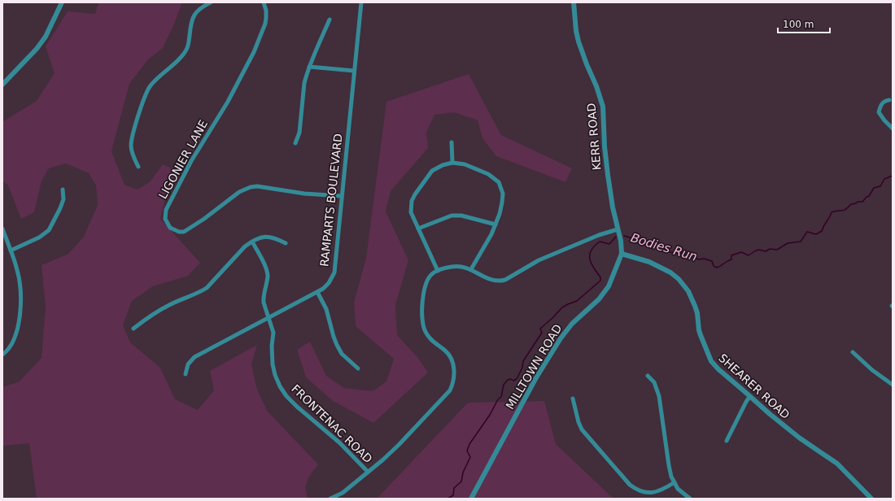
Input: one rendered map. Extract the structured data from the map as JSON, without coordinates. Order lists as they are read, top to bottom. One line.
{"streets":{"street":["KERR ROAD","LIGONIER LANE","RAMPARTS BOULEVARD","MILLTOWN ROAD","SHEARER ROAD","FRONTENAC ROAD"]},"crossings":[["KERR ROAD","MILLTOWN ROAD"],["KERR ROAD","SHEARER ROAD"],["LIGONIER LANE","RAMPARTS BOULEVARD"],["RAMPARTS BOULEVARD","FRONTENAC ROAD"],["MILLTOWN ROAD","SHEARER ROAD"]],"water":["Bodies Run"],"scale_bar":"100 m"}
